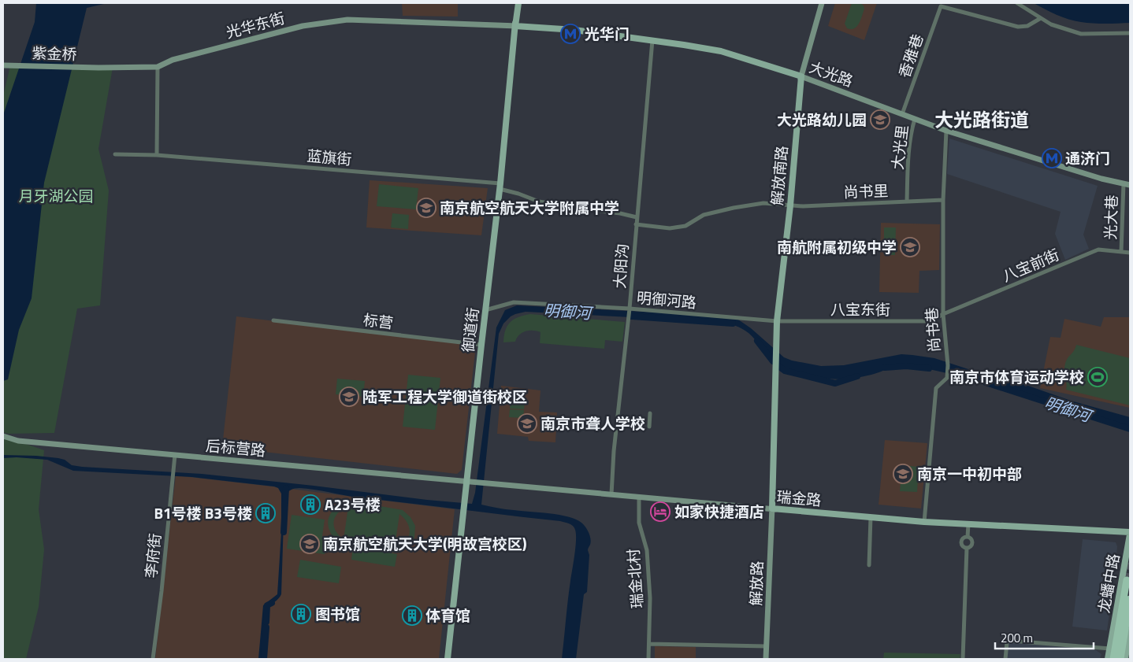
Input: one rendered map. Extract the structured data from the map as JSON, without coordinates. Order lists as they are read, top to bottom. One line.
{"streets":{"main road":["御道街","龙蟠中路"],"street":["光华东街","紫金桥","香雅巷","大光路","大光里","蓝旗街","解放南路","尚书里","光大巷","八宝前街","大阳沟","明御河路","八宝东街","标营","尚书巷","后标营路","瑞金路","李府街","瑞金北村","解放路"]},"crossings":[["光华东街","紫金桥"],["光华东街","御道街"],["香雅巷","大光路"],["大光路","大光里"],["大光路","解放南路"],["大光路","光大巷"],["大光路","大阳沟"],["大光路","尚书巷"],["大光里","尚书里"],["蓝旗街","大阳沟"],["蓝旗街","御道街"],["解放南路","尚书里"],["解放南路","明御河路"],["解放南路","八宝东街"],["尚书里","大阳沟"],["尚书里","尚书巷"],["光大巷","八宝前街"],["八宝前街","八宝东街"],["八宝前街","尚书巷"],["大阳沟","明御河路"],["大阳沟","瑞金路"],["明御河路","八宝东街"],["明御河路","御道街"],["八宝东街","尚书巷"],["标营","御道街"],["御道街","后标营路"],["御道街","瑞金路"],["尚书巷","瑞金路"],["后标营路","瑞金路"],["后标营路","李府街"],["瑞金路","瑞金北村"],["瑞金路","解放路"],["瑞金路","龙蟠中路"]],"districts":["大光路街道"],"water":["明御河"],"parks":["月牙湖公园"],"places":{"metro station":["光华门","通济门"],"school or university":["大光路幼儿园","南京航空航天大学附属中学","南航附属初级中学","陆军工程大学御道街校区","南京市聋人学校","南京一中初中部","南京航空航天大学(明故宫校区)"],"sports":["南京市体育运动学校"],"building":["A23号楼","B1号楼 B3号楼","图书馆","体育馆"],"hotel":["如家快捷酒店"]},"scale_bar":"200 m"}
